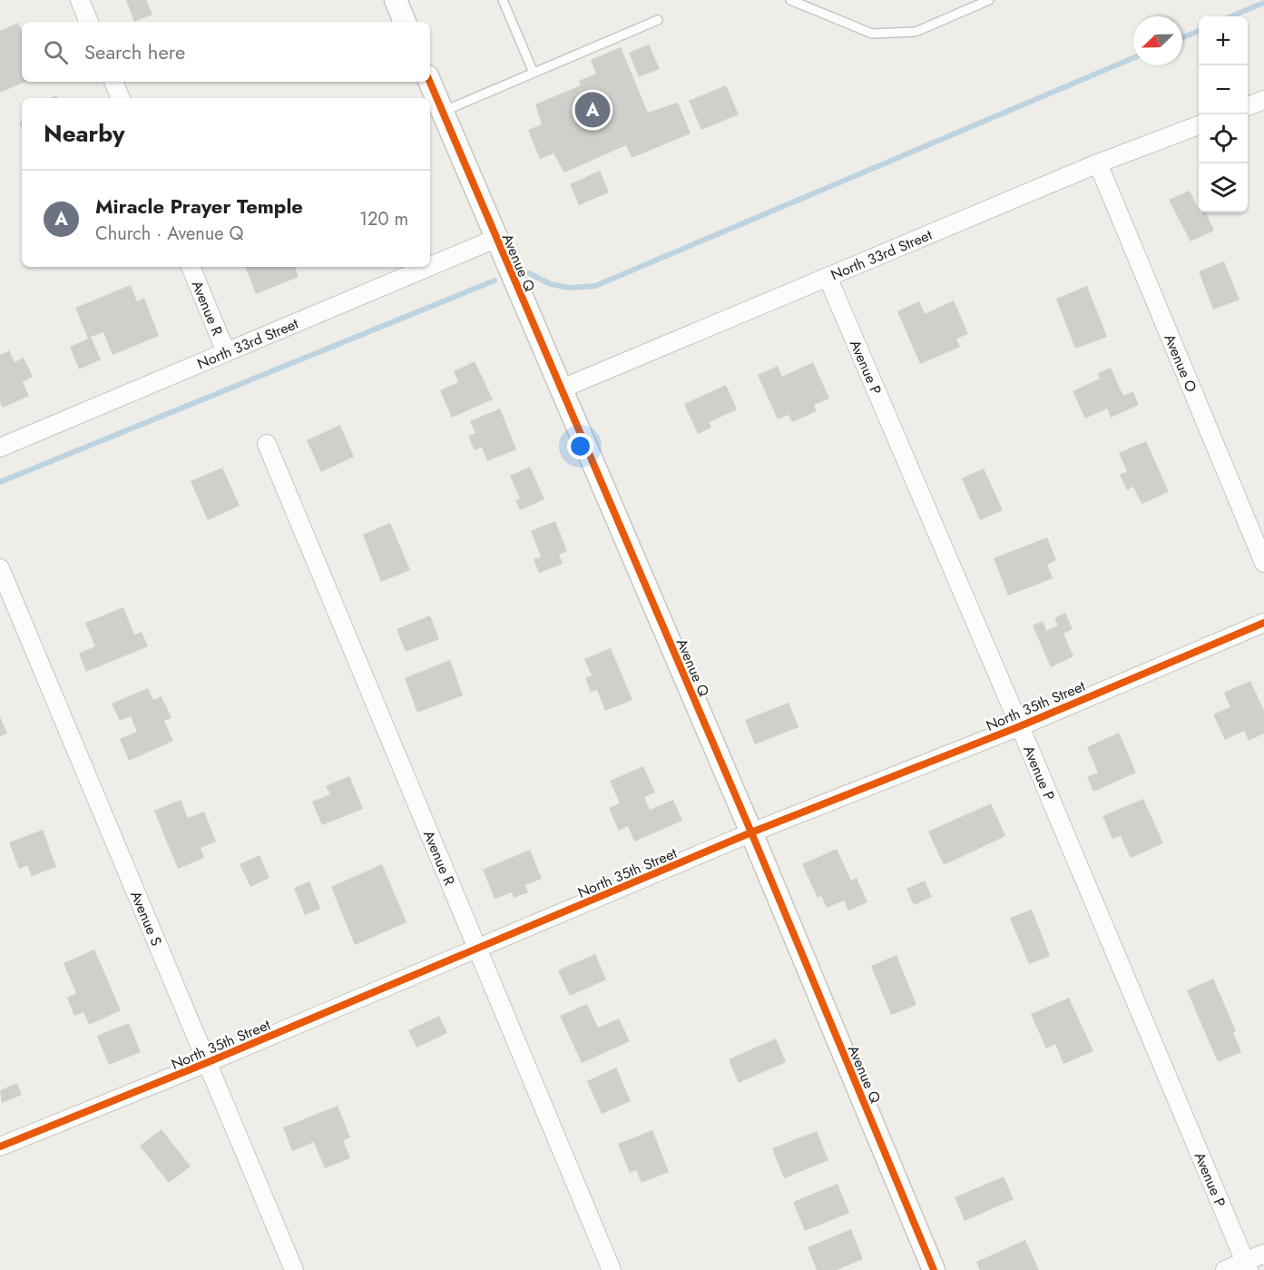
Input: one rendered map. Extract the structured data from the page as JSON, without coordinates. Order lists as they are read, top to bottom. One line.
{"streets":{"street":["North 33rd Street","Avenue Q","Avenue R","Avenue O","Avenue P","North 35th Street","Avenue S"]},"crossings":[["North 33rd Street","Avenue Q"],["North 33rd Street","Avenue R"],["North 33rd Street","Avenue O"],["North 33rd Street","Avenue P"],["Avenue Q","North 35th Street"],["Avenue R","North 35th Street"],["Avenue P","North 35th Street"],["North 35th Street","Avenue S"]],"north":"bottom left","page":{"map_buttons":["+","−"],"search":"Search here","pins":"A","heading":"Nearby","list":[{"mark":"A","name":"Miracle Prayer Temple","note":"Church · Avenue Q","value":"120 m"}]}}
